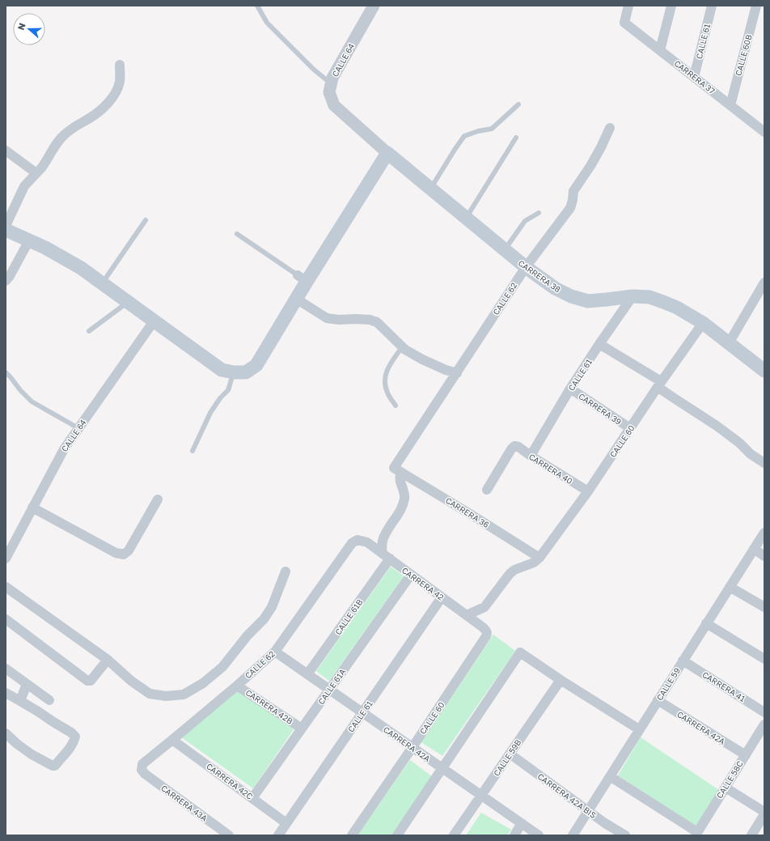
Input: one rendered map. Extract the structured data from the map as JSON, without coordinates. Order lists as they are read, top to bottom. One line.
{"streets":{"main road":["CARRERA 38"],"street":["CALLE 61","CALLE 60B","CALLE 64","CARRERA 37","CALLE 62","CARRERA 39","CALLE 60","CARRERA 40","CARRERA 36","CARRERA 42","CALLE 61B","CALLE 59","CALLE 61A","CARRERA 41","CARRERA 42B","CARRERA 42A","CALLE 59B","CALLE 58C","CARRERA 42C","CARRERA 42A BIS","CARRERA 43A"]},"crossings":[["CALLE 61","CARRERA 37"],["CALLE 61","CARRERA 38"],["CALLE 61","CARRERA 39"],["CALLE 61","CARRERA 40"],["CALLE 61","CARRERA 42"],["CALLE 61","CARRERA 42A"],["CALLE 61","CARRERA 42C"],["CALLE 60B","CARRERA 37"],["CALLE 64","CARRERA 38"],["CARRERA 38","CALLE 62"],["CARRERA 38","CALLE 60"],["CALLE 62","CARRERA 36"],["CALLE 62","CARRERA 42"],["CALLE 62","CARRERA 42B"],["CALLE 62","CARRERA 42A"],["CALLE 62","CARRERA 42C"],["CALLE 62","CARRERA 43A"],["CARRERA 39","CALLE 60"],["CALLE 60","CARRERA 40"],["CALLE 60","CARRERA 36"],["CALLE 60","CARRERA 42"],["CALLE 60","CARRERA 42A"],["CARRERA 42","CALLE 61B"],["CARRERA 42","CALLE 61A"],["CALLE 61B","CARRERA 42A"],["CALLE 59","CARRERA 41"],["CALLE 59","CARRERA 42A"],["CALLE 59","CARRERA 42A BIS"],["CALLE 61A","CARRERA 42B"],["CALLE 61A","CARRERA 42A"],["CALLE 61A","CARRERA 42C"],["CARRERA 42A","CALLE 59B"],["CARRERA 42A","CALLE 58C"],["CALLE 59B","CARRERA 42A BIS"]],"north":"left"}
